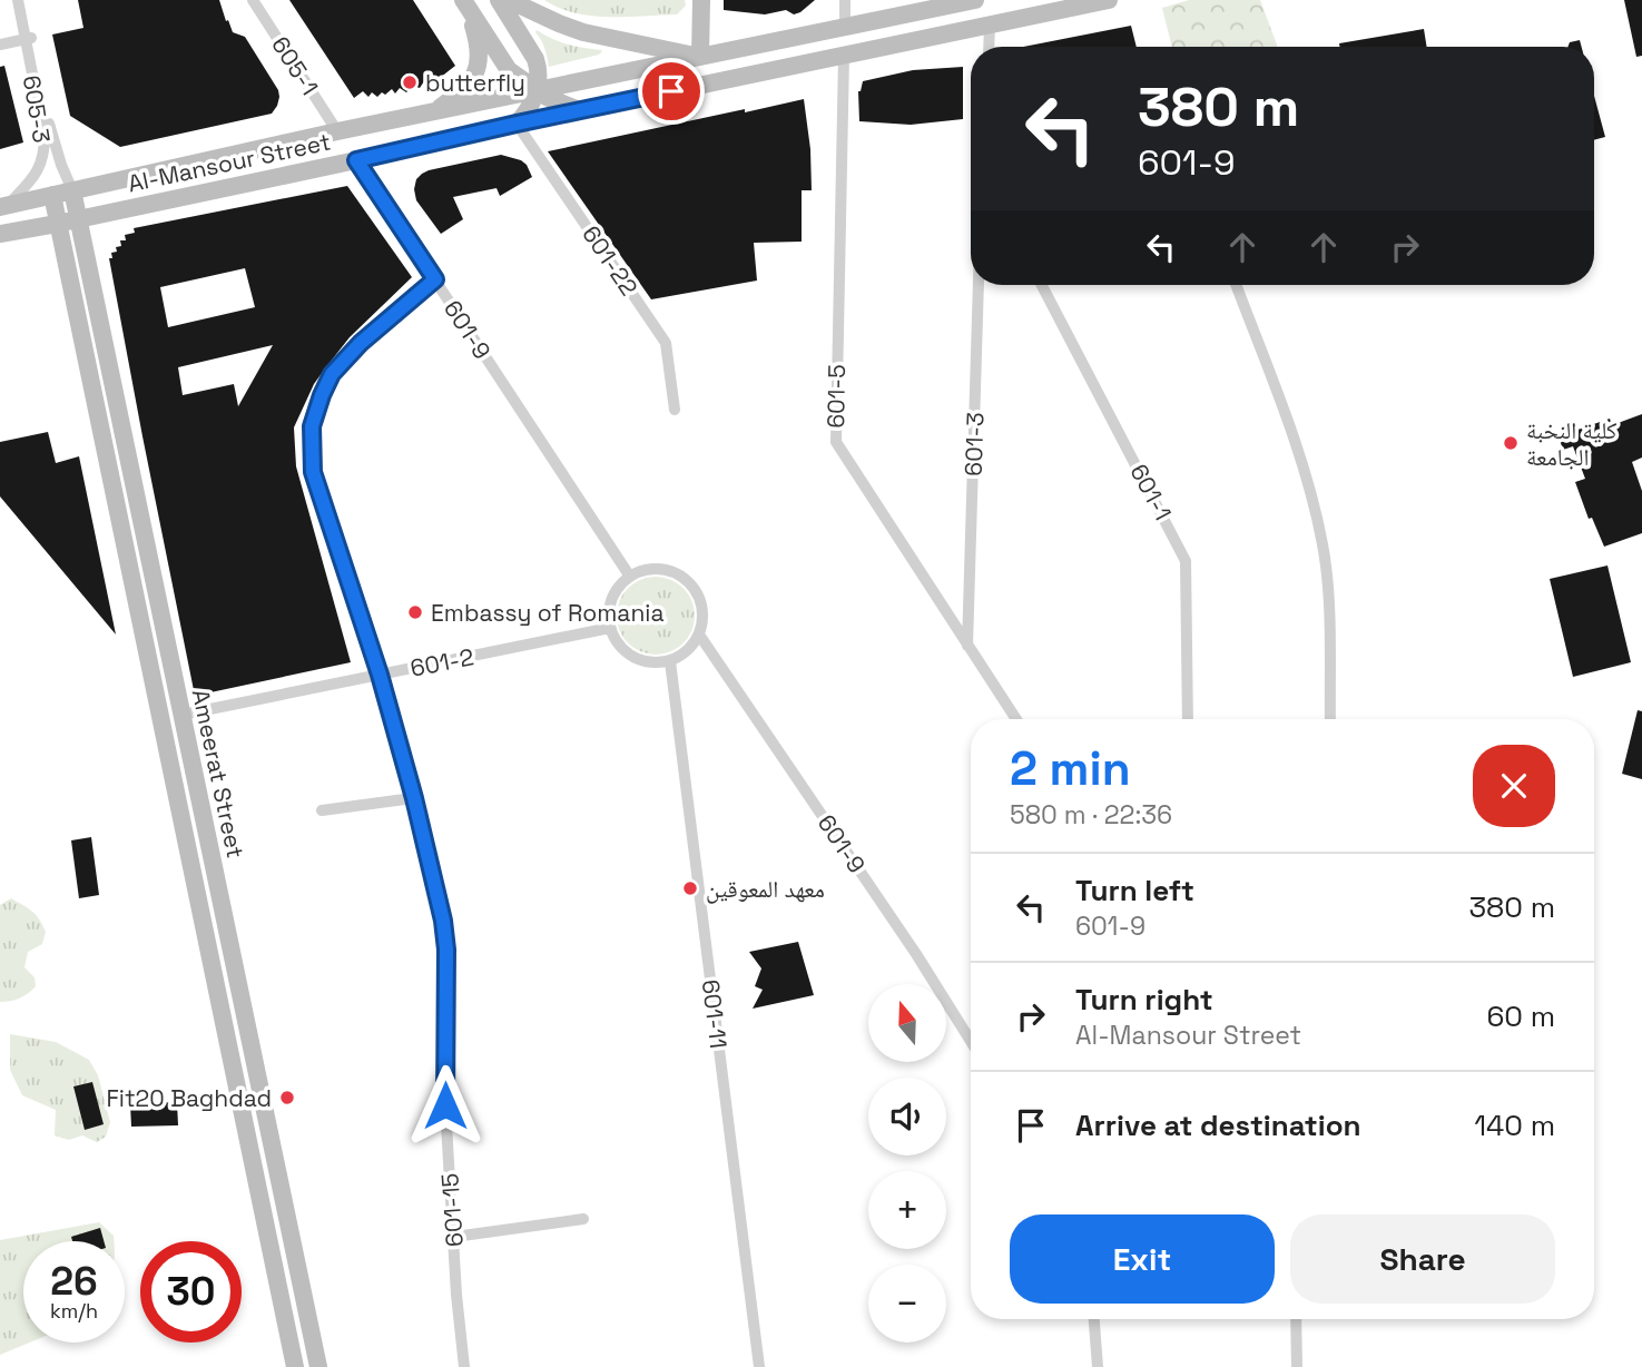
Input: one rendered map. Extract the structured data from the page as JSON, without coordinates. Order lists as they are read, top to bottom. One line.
{"streets":{"main road":["Al-Mansour Street","Ameerat Street"],"street":["605-1","605-3","601-22","601-9","601-5","601-3","601-1","601-2","601-11","601-15"]},"crossings":[["605-1","Al-Mansour Street"],["605-3","Al-Mansour Street"],["605-3","Ameerat Street"],["Al-Mansour Street","601-22"],["Al-Mansour Street","601-9"],["Al-Mansour Street","601-5"],["Al-Mansour Street","Ameerat Street"],["601-9","601-2"],["601-9","601-11"],["601-9","601-15"],["601-5","601-3"],["601-2","Ameerat Street"],["601-2","601-11"],["601-2","601-15"]],"places":["butterfly","كلية النخبة الجامعة","Embassy of Romania","معهد المعوقين","Fit20 Baghdad"],"north":"top","page":{"turn":["380 m","601-9"],"heading":["2 min","580 m · 22:36"],"list":[{"name":"Turn left","note":"601-9","value":"380 m"},{"name":"Turn right","note":"Al-Mansour Street","value":"60 m"},{"name":"Arrive at destination","value":"140 m"}],"map_buttons":["+","−"],"buttons":["Exit","Share"],"speed":"26 km/h","limit":"30"}}
